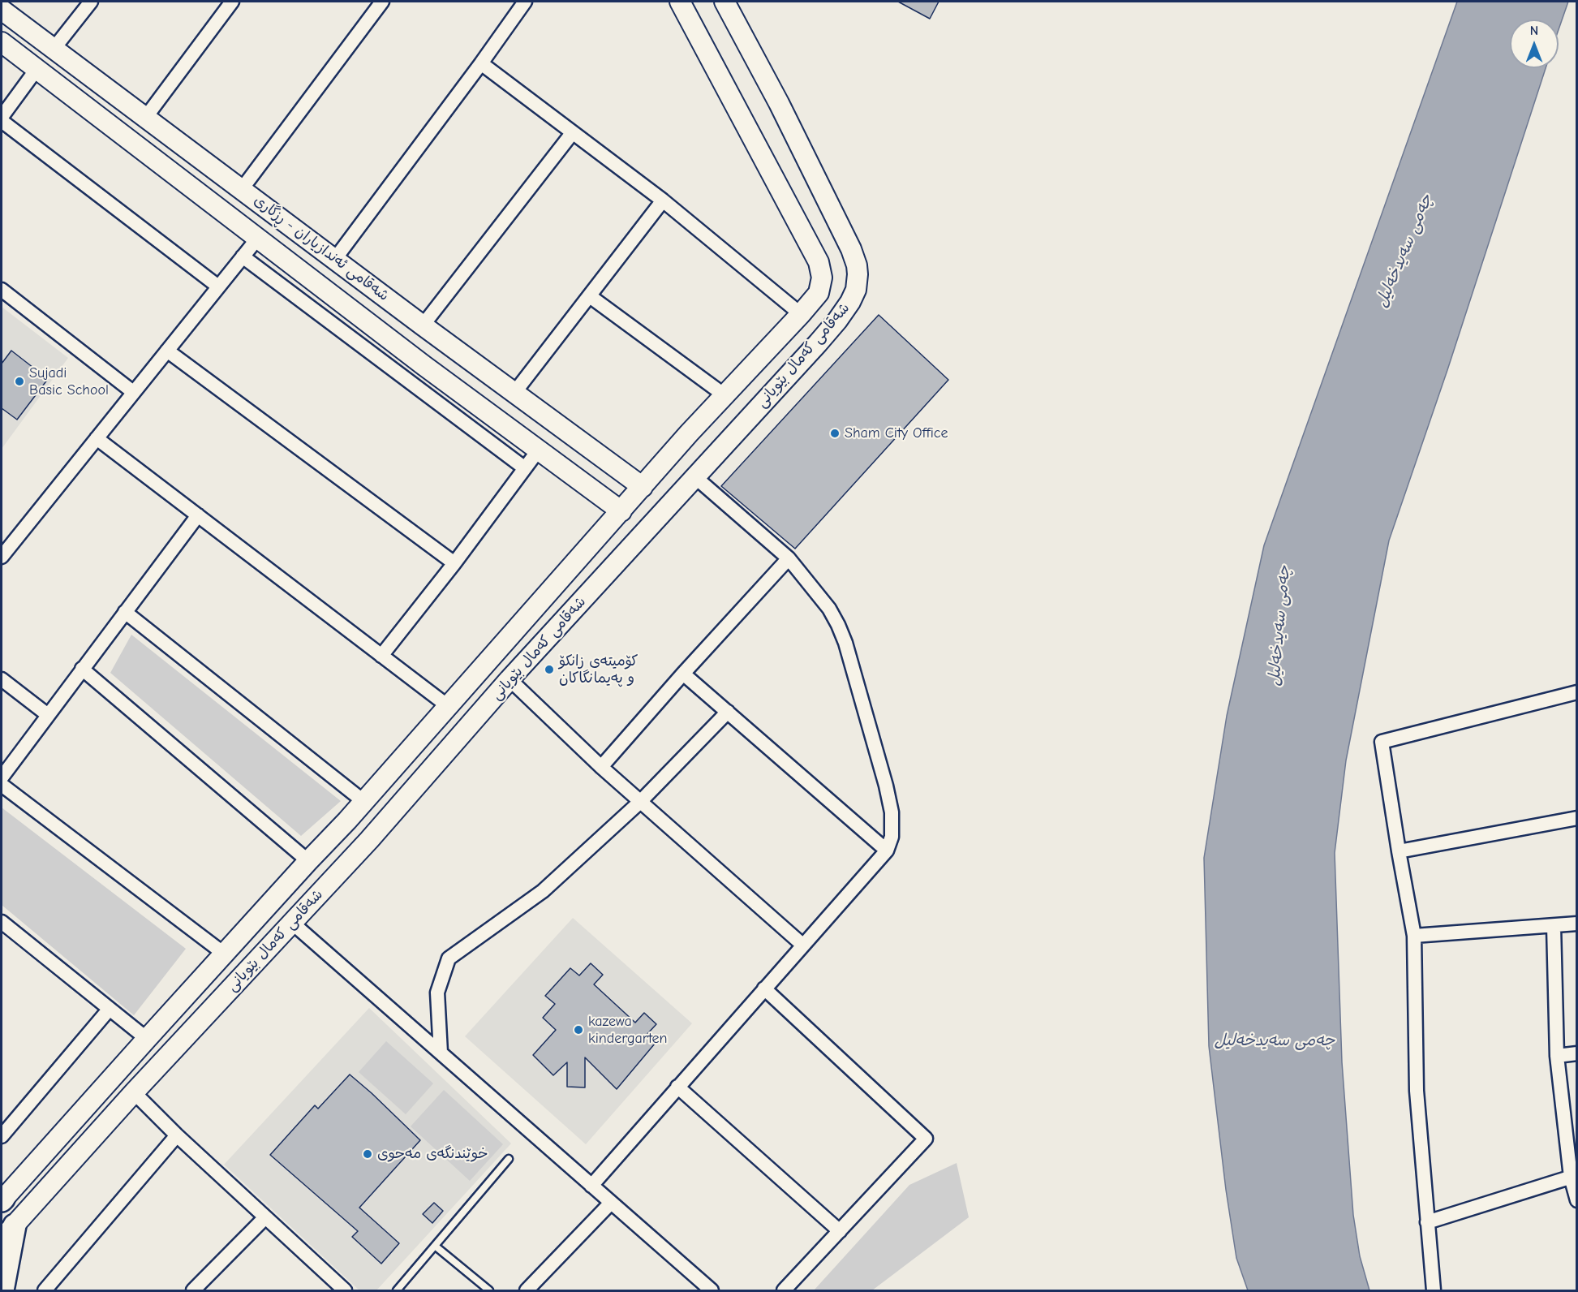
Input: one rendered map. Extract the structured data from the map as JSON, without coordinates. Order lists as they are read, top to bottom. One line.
{"streets":{"main road":["شەقامی ئەندازیاران - ڕزگاری","شەقامی کەمال بێویانی"]},"crossings":[["شەقامی ئەندازیاران - ڕزگاری","شەقامی کەمال بێویانی"]],"water":["چەمی سەیدخەلیل"],"places":["Sujadi Basic School","Sham City Office","کۆمیتەی زانکۆ و پەیمانگاکان","kazewa kindergarten","خوێندنگەی مەحوی"],"north":"top"}
